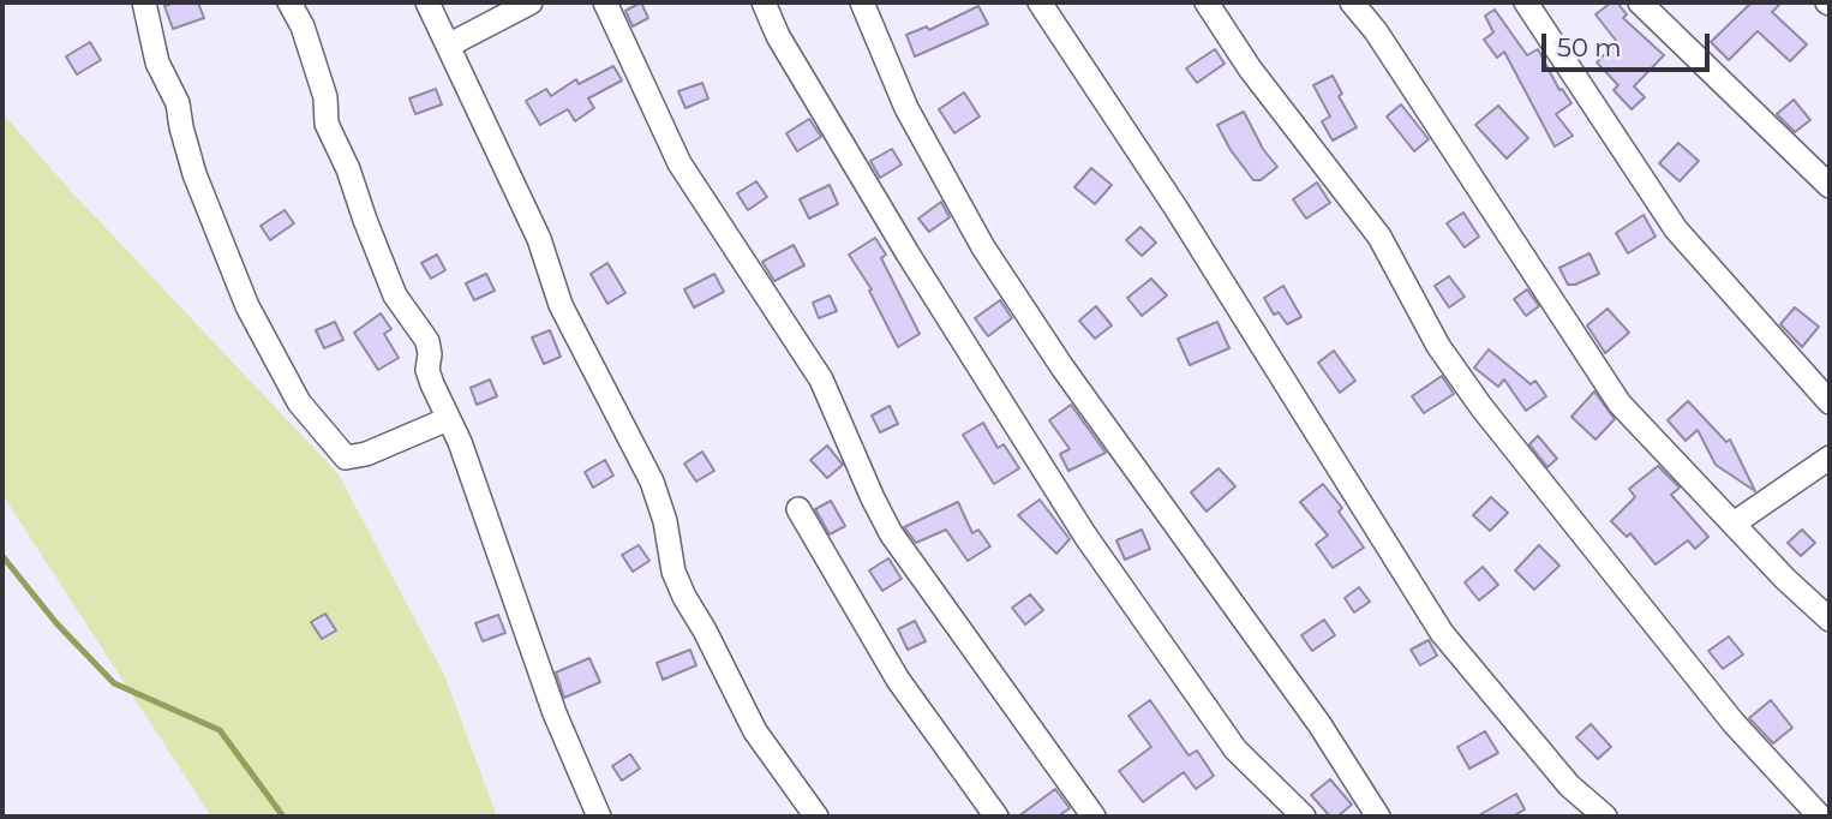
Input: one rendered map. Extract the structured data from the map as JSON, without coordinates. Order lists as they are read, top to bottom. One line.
{"scale_bar":"50 m"}
